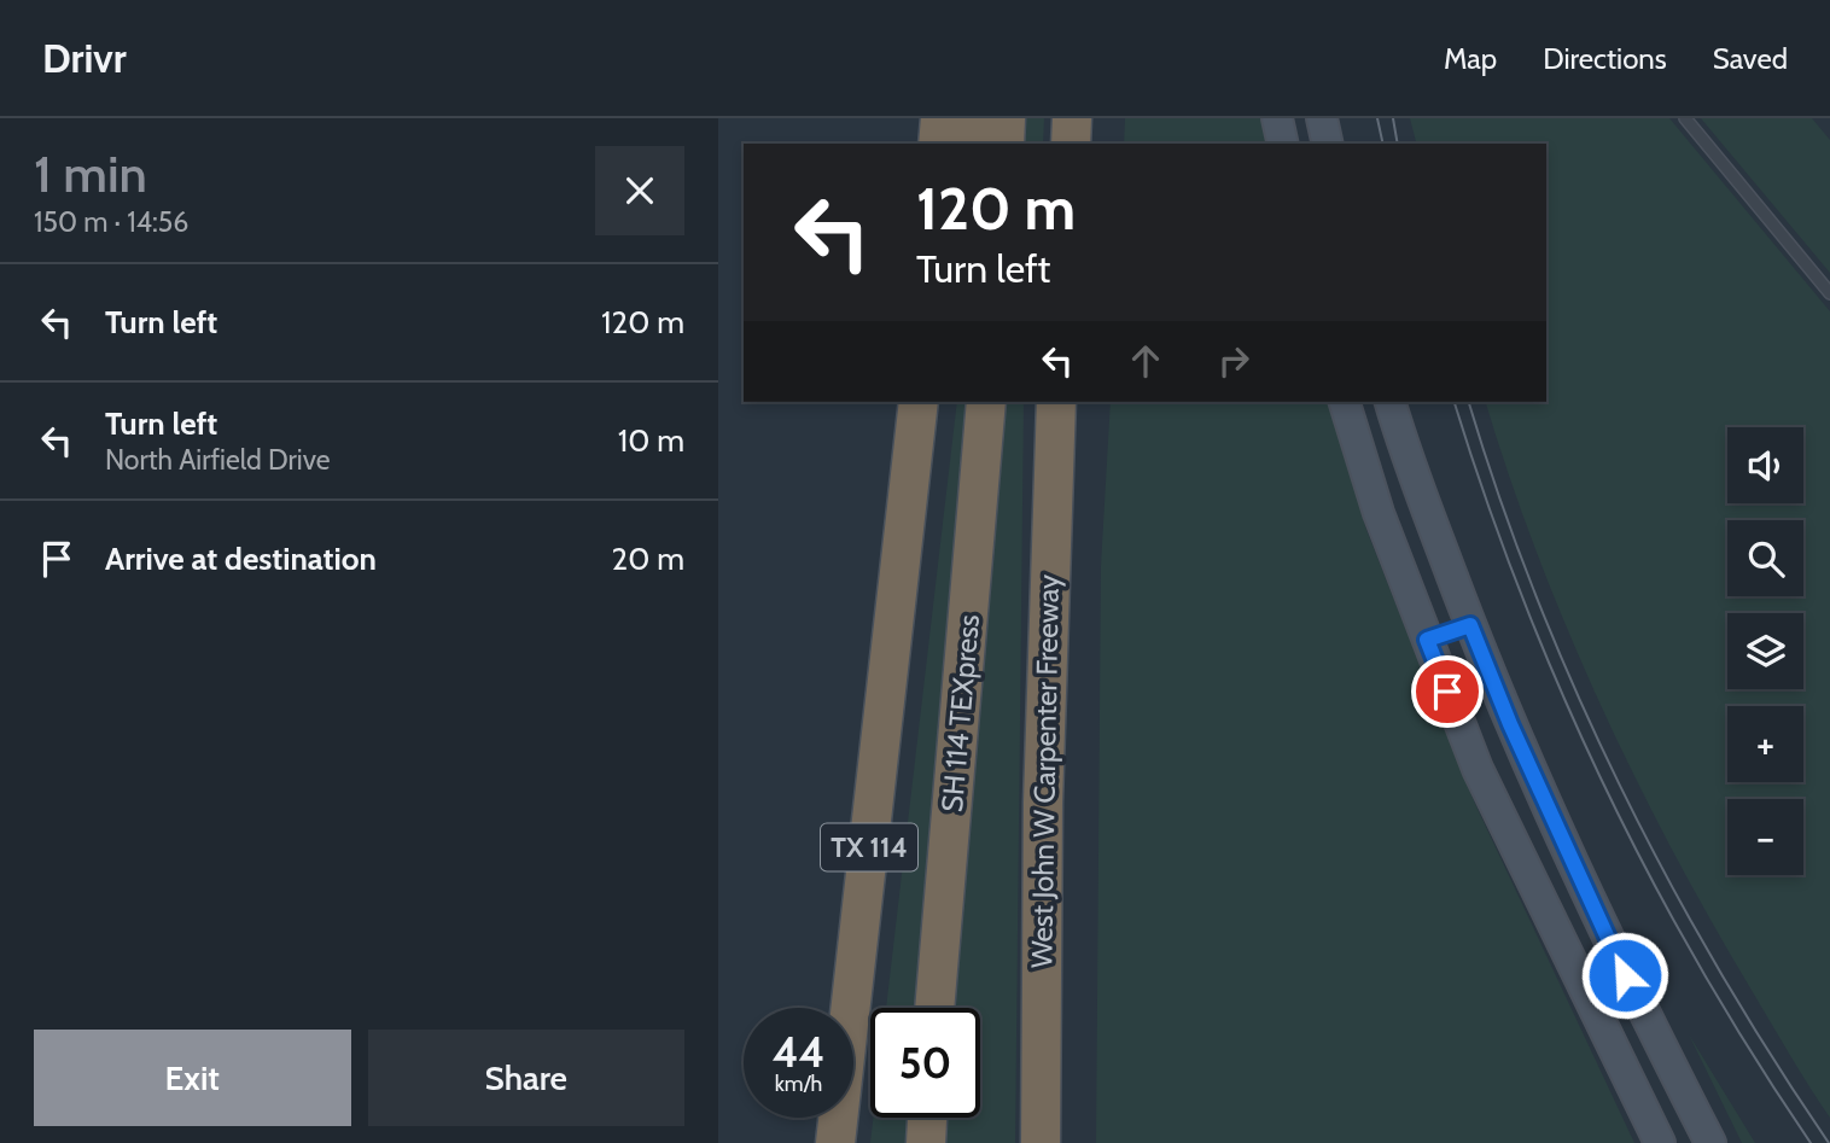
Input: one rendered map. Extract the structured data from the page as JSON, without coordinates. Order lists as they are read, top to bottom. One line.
{"streets":{"highway":["SH 114 TEXpress","West John W Carpenter Freeway","TX 114"]},"page":{"header":"Drivr","nav":["Map","Directions","Saved"],"heading":["1 min","150 m · 14:56"],"turn":["120 m","Turn left"],"list":[{"name":"Turn left","value":"120 m"},{"name":"Turn left","note":"North Airfield Drive","value":"10 m"},{"name":"Arrive at destination","value":"20 m"}],"map_buttons":["+","−"],"speed":"44 km/h","limit":"50","buttons":["Exit","Share"]}}
